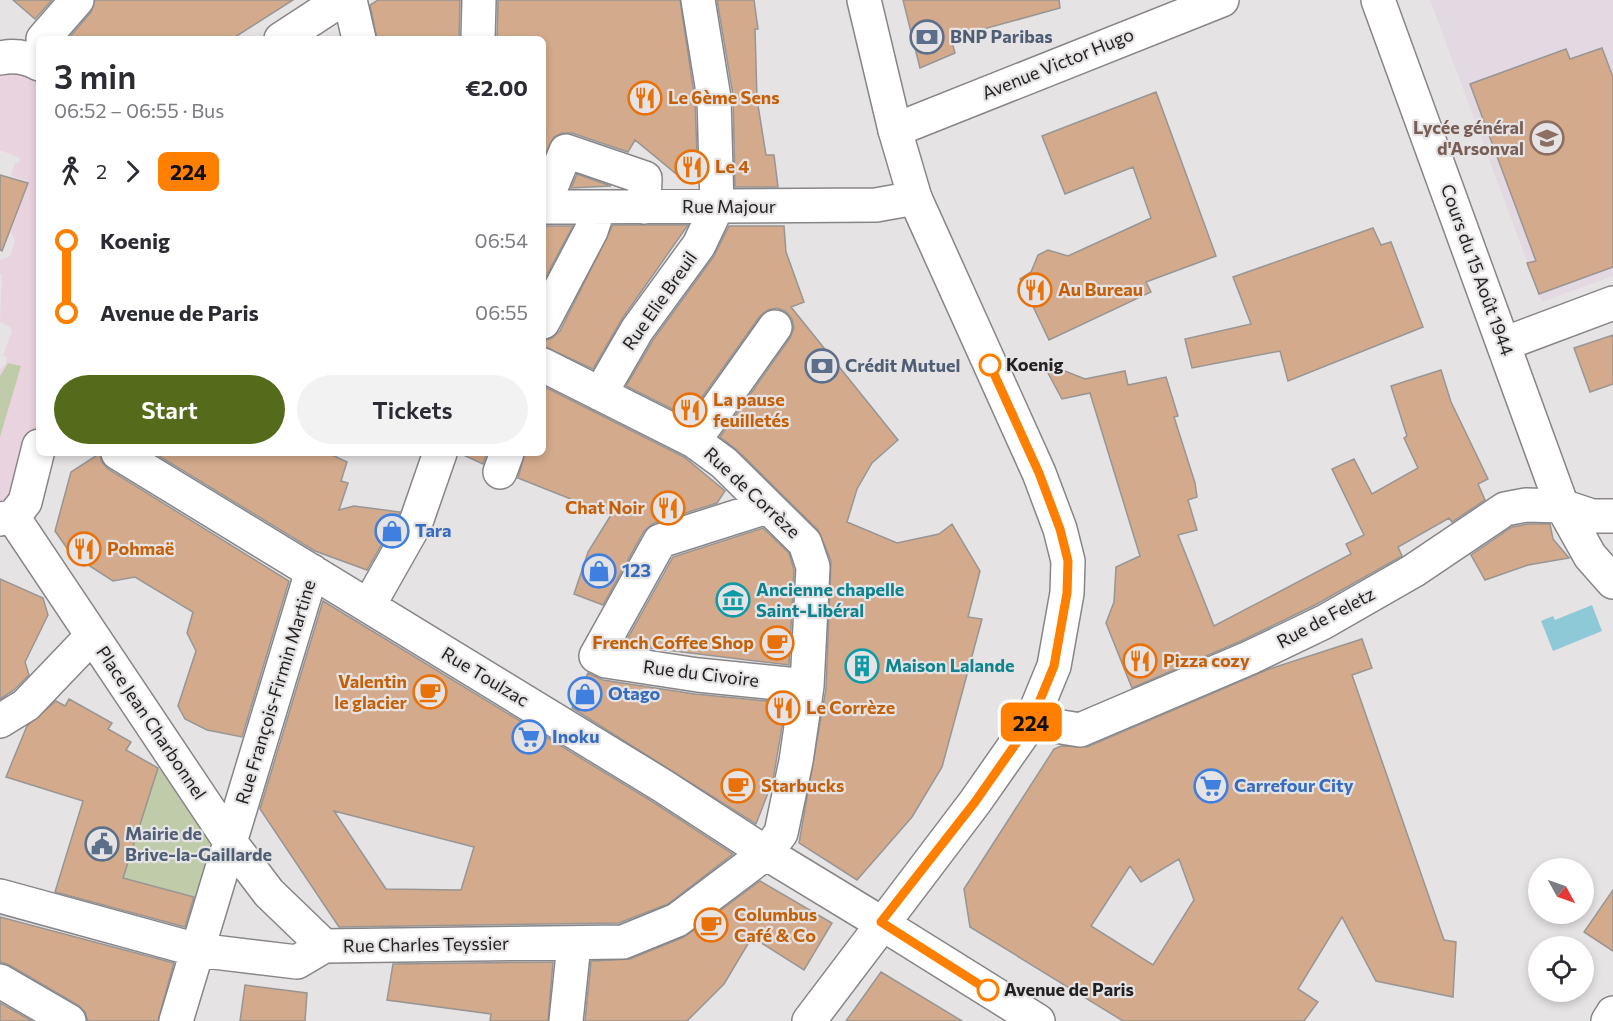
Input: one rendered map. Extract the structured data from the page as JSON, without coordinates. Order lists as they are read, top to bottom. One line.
{"streets":{"street":["Avenue Victor Hugo","Rue Majour","Cours du 15 Août 1944","Rue Elie Breuil","Rue de Corrèze","Rue de Feletz","Rue du Civoire","Rue Toulzac","Rue François-Firmin Martine","Place Jean Charbonnel","Rue Charles Teyssier"]},"crossings":[["Rue Majour","Rue Elie Breuil"],["Cours du 15 Août 1944","Rue de Feletz"],["Rue Elie Breuil","Rue de Corrèze"],["Rue de Corrèze","Rue du Civoire"],["Rue de Corrèze","Rue Toulzac"],["Rue de Corrèze","Rue Charles Teyssier"],["Rue Toulzac","Rue François-Firmin Martine"],["Rue Toulzac","Rue Charles Teyssier"],["Rue François-Firmin Martine","Place Jean Charbonnel"],["Rue François-Firmin Martine","Rue Charles Teyssier"],["Place Jean Charbonnel","Rue Charles Teyssier"]],"places":{"bank":["BNP Paribas","Crédit Mutuel"],"restaurant":["Le 6ème Sens","Le 4","Au Bureau","La pause feuilletés","Chat Noir","Pohmaë","Pizza cozy","Le Corrèze"],"school or university":["Lycée général d'Arsonval"],"other":["Koenig","Avenue de Paris"],"shop":["Tara","123","Otago"],"museum":["Ancienne chapelle Saint-Libéral"],"cafe":["French Coffee Shop","Valentin le glacier","Starbucks","Columbus Café & Co"],"building":["Maison Lalande"],"supermarket":["Inoku","Carrefour City"],"public building":["Mairie de Brive-la-Gaillarde"]},"lines":["bus line 224"],"north":"bottom right","page":{"on_map":"224","heading":["3 min","06:52 – 06:55 · Bus","€2.00"],"legs":["2","224"],"list":[{"name":"Koenig","value":"06:54"},{"name":"Avenue de Paris","value":"06:55"}],"buttons":["Start","Tickets"]}}
